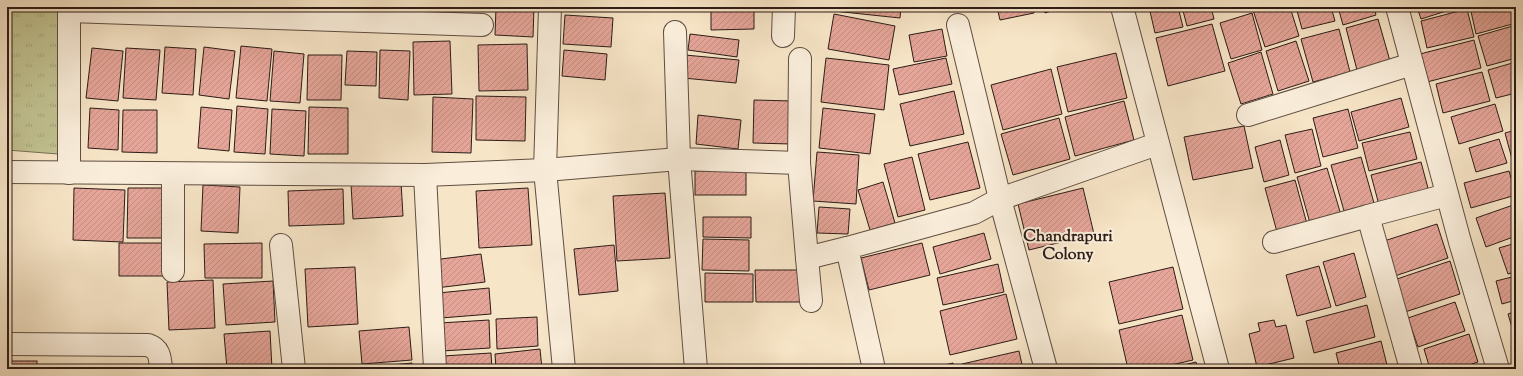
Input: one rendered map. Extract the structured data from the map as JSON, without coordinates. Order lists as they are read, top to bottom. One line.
{"districts":["Chandrapuri Colony"]}
